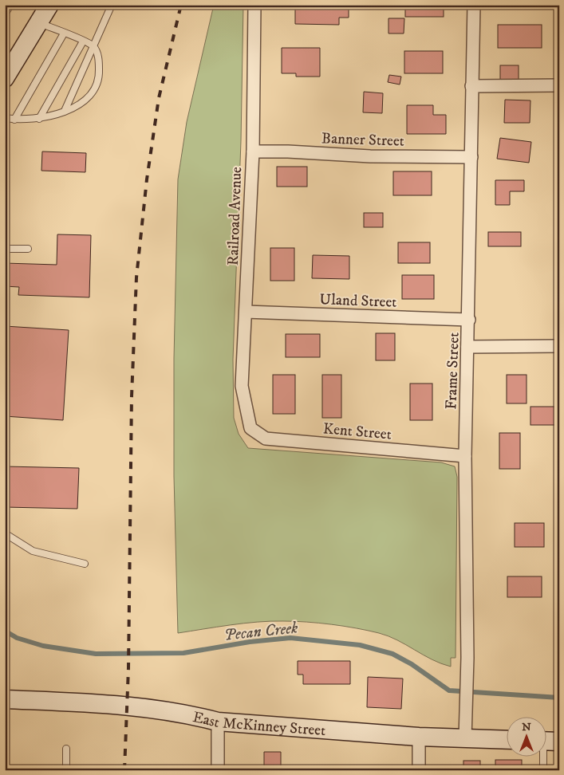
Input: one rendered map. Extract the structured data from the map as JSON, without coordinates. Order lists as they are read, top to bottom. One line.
{"streets":{"main road":["East McKinney Street"],"street":["Banner Street","Railroad Avenue","Uland Street","Frame Street","Kent Street"]},"crossings":[["Banner Street","Railroad Avenue"],["Banner Street","Frame Street"],["Railroad Avenue","Uland Street"],["Railroad Avenue","Kent Street"],["Uland Street","Frame Street"],["Frame Street","Kent Street"],["Frame Street","East McKinney Street"]],"water":["Pecan Creek"],"north":"top"}
